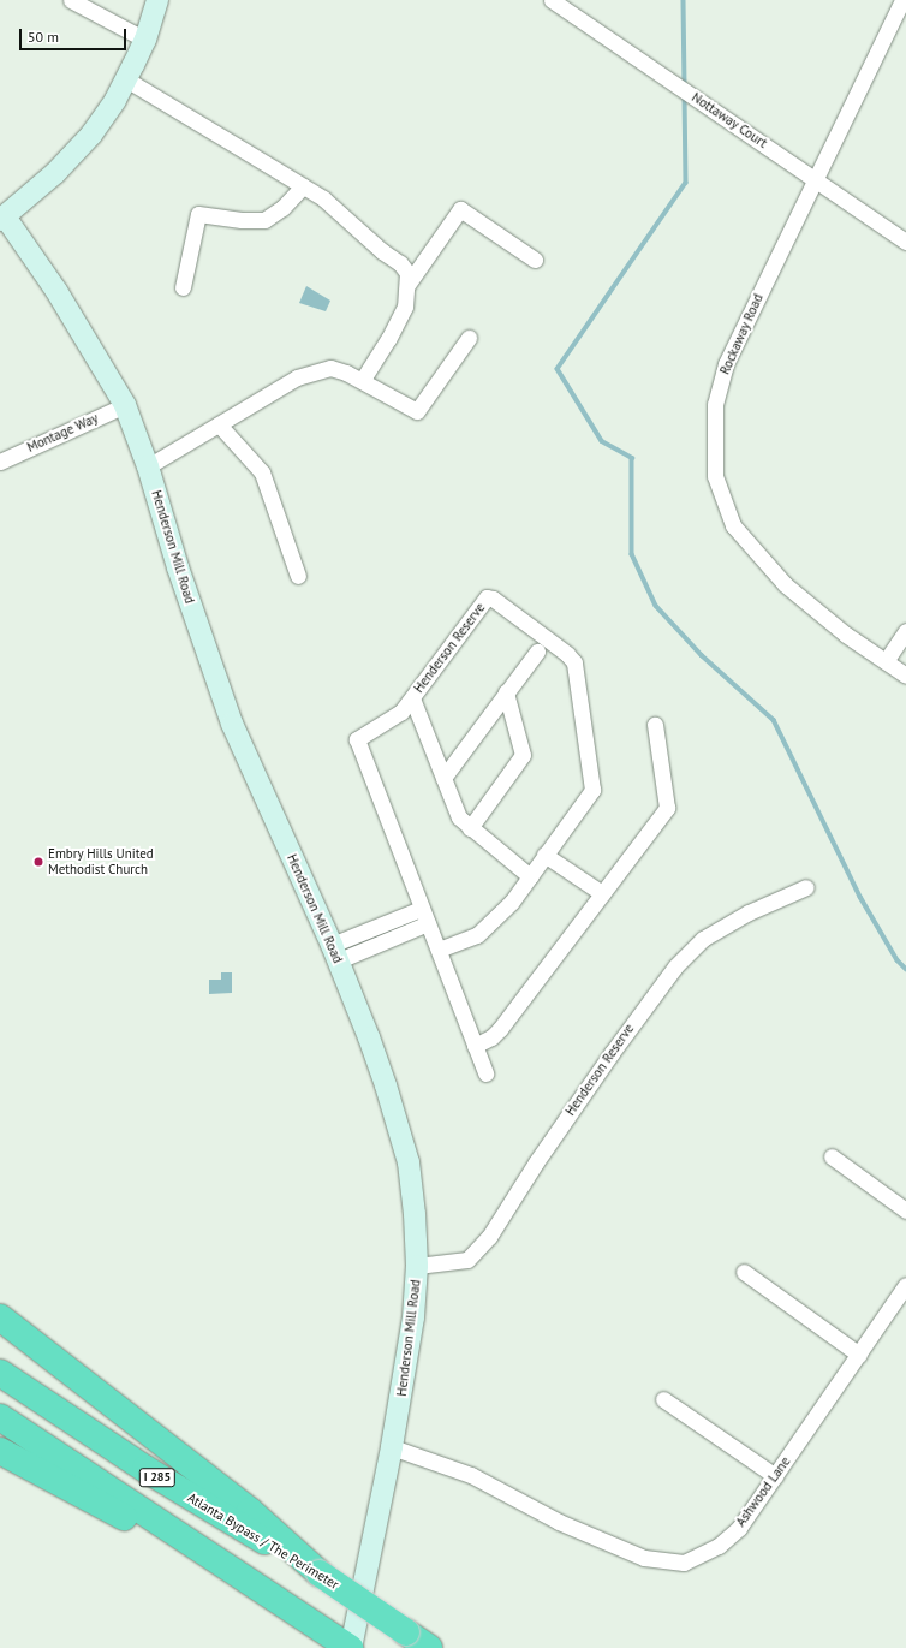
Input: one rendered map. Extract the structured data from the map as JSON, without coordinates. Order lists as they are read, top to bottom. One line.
{"streets":{"highway":["I 285","Atlanta Bypass / The Perimeter"],"street":["Nottaway Court","Rockaway Road","Montage Way","Henderson Mill Road","Henderson Reserve","Ashwood Lane"]},"crossings":[["Nottaway Court","Rockaway Road"],["Montage Way","Henderson Mill Road"],["Henderson Mill Road","Henderson Reserve"],["Henderson Mill Road","I 285"],["Henderson Mill Road","Ashwood Lane"]],"places":["Embry Hills United Methodist Church"],"scale_bar":"50 m"}
